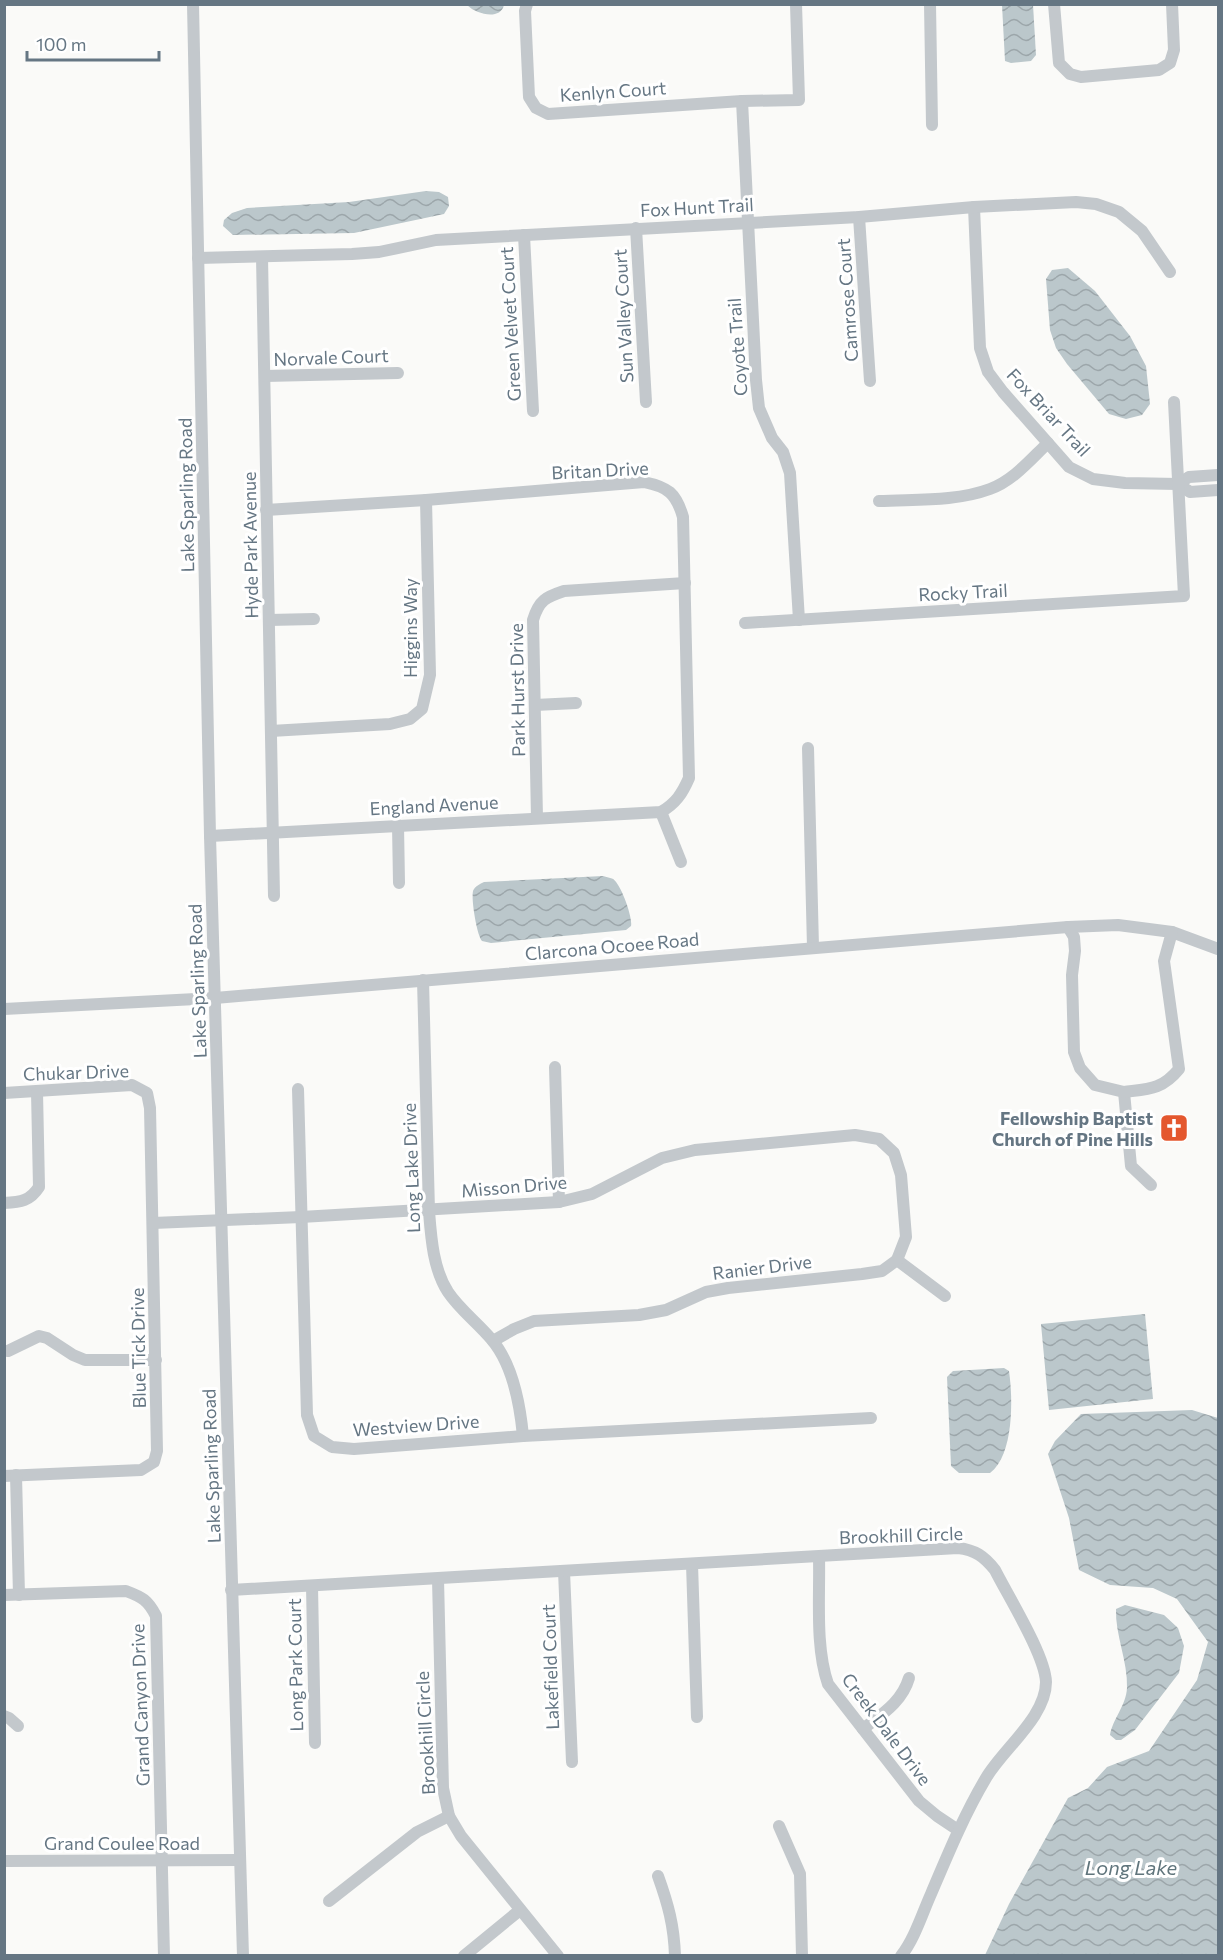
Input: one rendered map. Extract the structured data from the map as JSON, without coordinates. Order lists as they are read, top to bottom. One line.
{"streets":{"street":["Kenlyn Court","Fox Hunt Trail","Camrose Court","Sun Valley Court","Green Velvet Court","Coyote Trail","Norvale Court","Fox Briar Trail","Britan Drive","Lake Sparling Road","Hyde Park Avenue","Rocky Trail","Higgins Way","Park Hurst Drive","England Avenue","Clarcona Ocoee Road","Chukar Drive","Long Lake Drive","Misson Drive","Ranier Drive","Blue Tick Drive","Westview Drive","Brookhill Circle","Long Park Court","Lakefield Court","Grand Canyon Drive","Creek Dale Drive","Grand Coulee Road"]},"crossings":[["Kenlyn Court","Coyote Trail"],["Fox Hunt Trail","Camrose Court"],["Fox Hunt Trail","Sun Valley Court"],["Fox Hunt Trail","Green Velvet Court"],["Fox Hunt Trail","Coyote Trail"],["Fox Hunt Trail","Fox Briar Trail"],["Fox Hunt Trail","Lake Sparling Road"],["Fox Hunt Trail","Hyde Park Avenue"],["Coyote Trail","Rocky Trail"],["Norvale Court","Hyde Park Avenue"],["Fox Briar Trail","Rocky Trail"],["Britan Drive","Hyde Park Avenue"],["Britan Drive","Higgins Way"],["Britan Drive","Park Hurst Drive"],["Britan Drive","England Avenue"],["Lake Sparling Road","England Avenue"],["Lake Sparling Road","Clarcona Ocoee Road"],["Lake Sparling Road","Misson Drive"],["Lake Sparling Road","Brookhill Circle"],["Lake Sparling Road","Grand Coulee Road"],["Hyde Park Avenue","Higgins Way"],["Hyde Park Avenue","England Avenue"],["Park Hurst Drive","England Avenue"],["Clarcona Ocoee Road","Long Lake Drive"],["Chukar Drive","Blue Tick Drive"],["Long Lake Drive","Misson Drive"],["Long Lake Drive","Ranier Drive"],["Long Lake Drive","Westview Drive"],["Misson Drive","Ranier Drive"],["Misson Drive","Blue Tick Drive"],["Misson Drive","Westview Drive"],["Brookhill Circle","Long Park Court"],["Brookhill Circle","Lakefield Court"],["Brookhill Circle","Creek Dale Drive"],["Grand Canyon Drive","Grand Coulee Road"]],"water":["Long Lake"],"places":{"church":["Fellowship Baptist Church of Pine Hills"]},"scale_bar":"100 m"}
